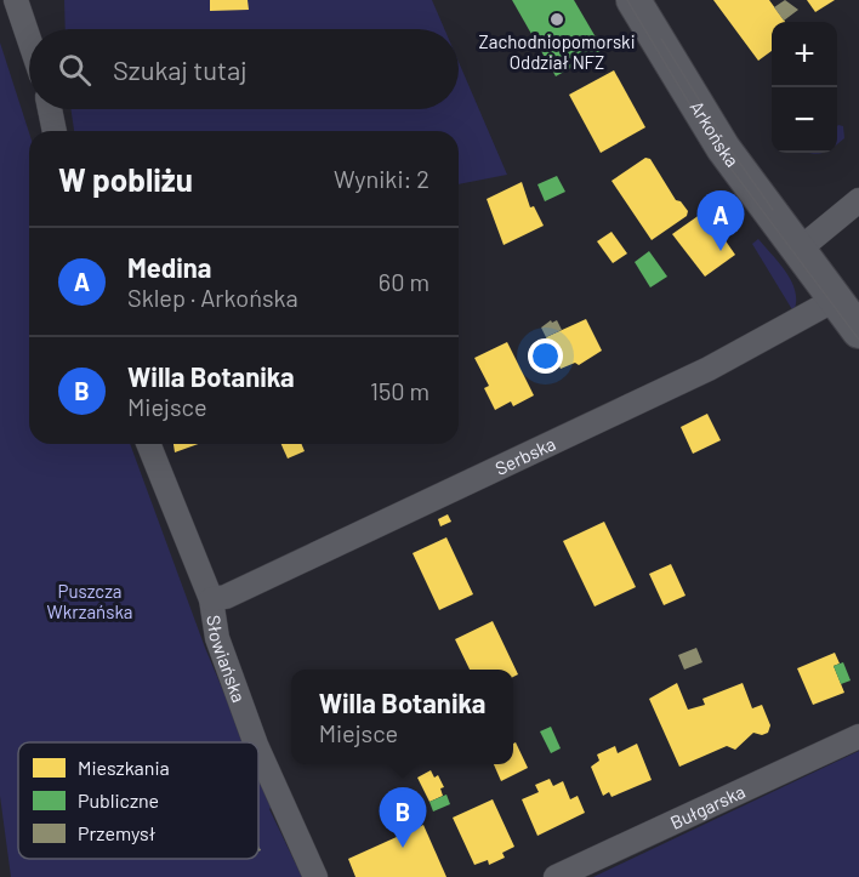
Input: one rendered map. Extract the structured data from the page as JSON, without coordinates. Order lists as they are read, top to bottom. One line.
{"streets":{"street":["Arkońska","Serbska","Słowiańska","Bułgarska"]},"crossings":[["Arkońska","Serbska"],["Serbska","Słowiańska"]],"parks":["Puszcza Wkrzańska"],"places":["Zachodniopomorski Oddział NFZ"],"legend":["Mieszkania","Publiczne","Przemysł"],"page":{"map_buttons":["+","−"],"search":"Szukaj tutaj","heading":["W pobliżu","Wyniki: 2"],"pins":["A","B"],"list":[{"mark":"A","name":"Medina","note":"Sklep · Arkońska","value":"60 m"},{"mark":"B","name":"Willa Botanika","note":"Miejsce","value":"150 m"}],"popup":["Willa Botanika","Miejsce"]}}
